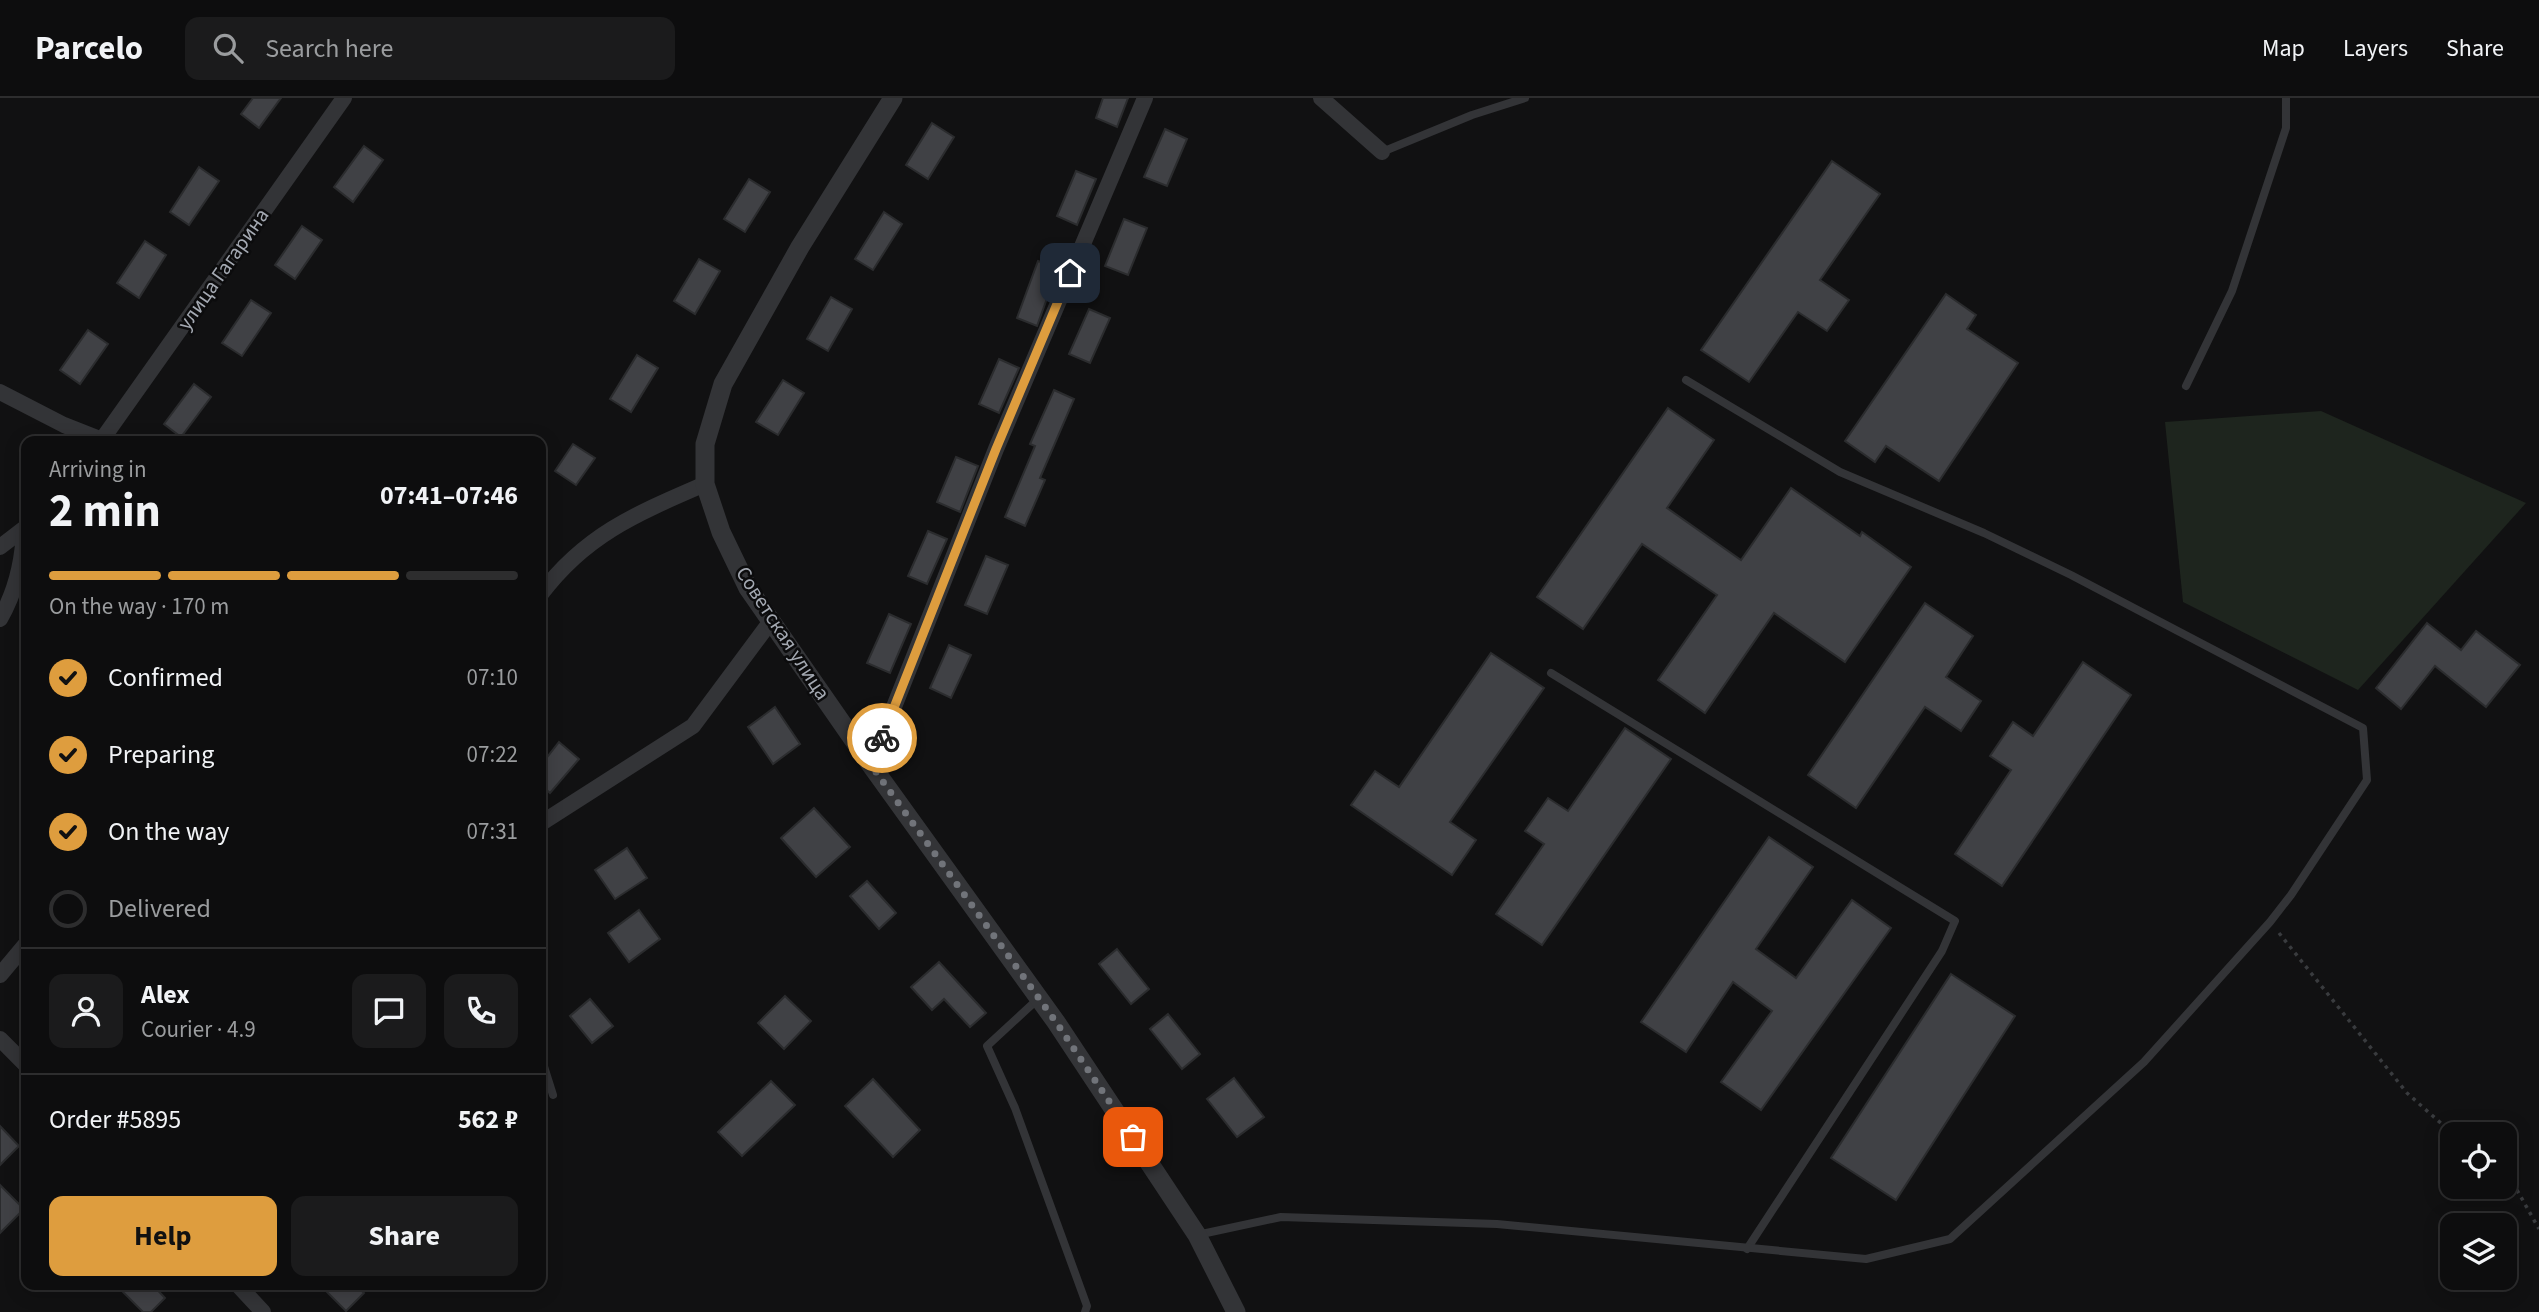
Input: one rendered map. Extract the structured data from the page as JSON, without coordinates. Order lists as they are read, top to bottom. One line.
{"streets":{"street":["улица Гагарина","Советская улица"]},"page":{"header":"Parcelo","search":"Search here","nav":["Map","Layers","Share"],"heading":["2 min","Arriving in","07:41–07:46"],"panel":["Alex","Courier · 4.9","Order #5895","562 ₽"],"bar":"On the way · 170 m","list":[["Confirmed","07:10"],["Preparing","07:22"],["On the way","07:31"],"Delivered"],"buttons":["Help","Share"]}}
